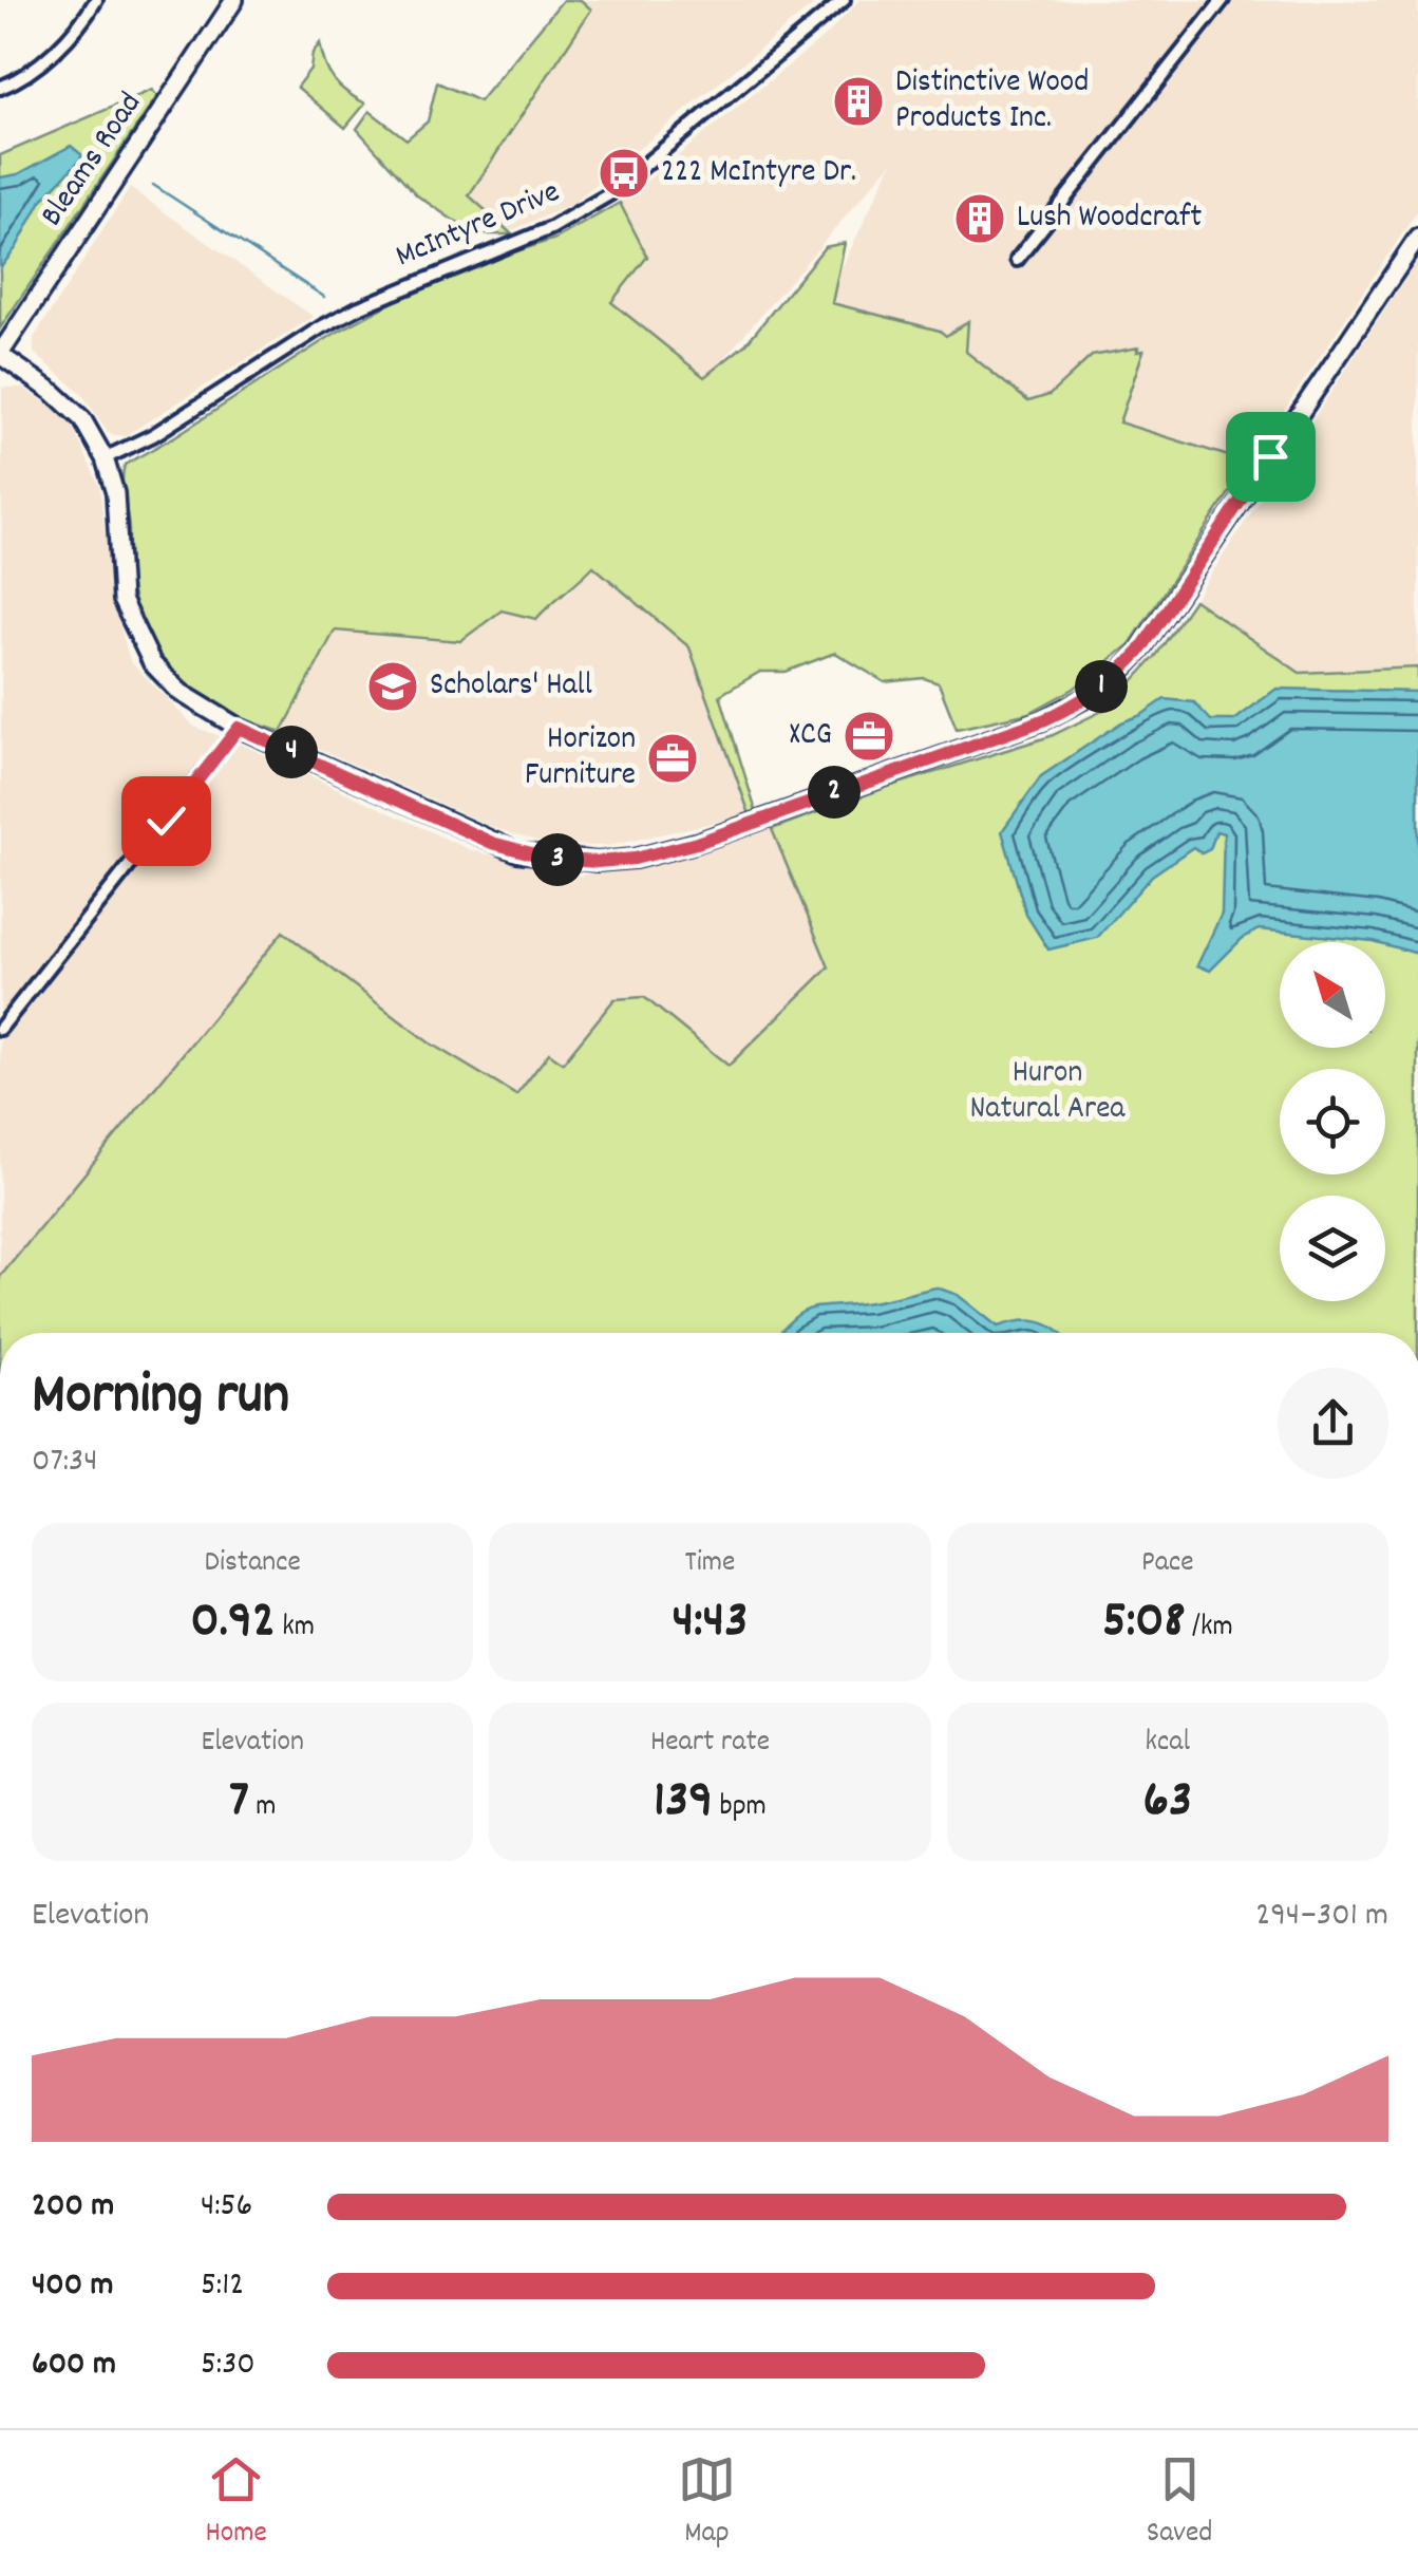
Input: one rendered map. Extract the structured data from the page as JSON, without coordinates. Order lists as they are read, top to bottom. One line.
{"streets":{"street":["Bleams Road","McIntyre Drive"]},"parks":["Huron Natural Area"],"places":{"building":["Distinctive Wood Products Inc.","Lush Woodcraft"],"bus stop":["222 McIntyre Dr."],"school or university":["Scholars' Hall"],"office":["XCG","Horizon Furniture"]},"north":"top left","page":{"pins":["1","4","2","3"],"heading":["Morning run","07:34"],"stats":[["Distance","0.92 km"],["Time","4:43"],["Pace","5:08 /km"],["Elevation","7 m"],["Heart rate","139 bpm"],["kcal","63"]],"chart":["Elevation","294–301 m"],"list":[{"name":"200 m","note":"4:56"},{"name":"400 m","note":"5:12"},{"name":"600 m","note":"5:30"}],"tabs":["Home","Map","Saved"]}}
